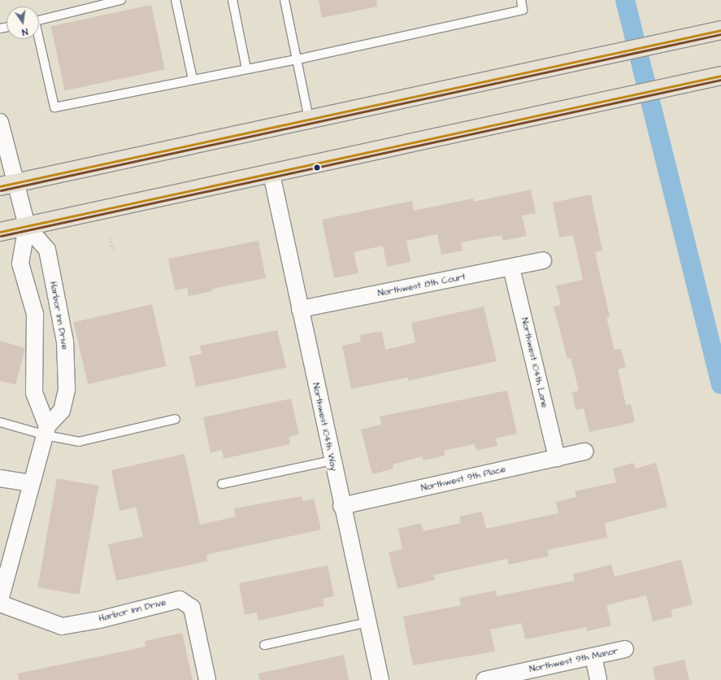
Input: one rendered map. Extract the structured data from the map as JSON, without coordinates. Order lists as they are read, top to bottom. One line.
{"streets":{"street":["Northwest 8th Court","Harbor Inn Drive","Northwest 104th Lane","Northwest 104th Way","Northwest 9th Place","Northwest 9th Manor"]},"crossings":[["Northwest 8th Court","Northwest 104th Lane"],["Northwest 8th Court","Northwest 104th Way"],["Northwest 104th Lane","Northwest 9th Place"],["Northwest 104th Way","Northwest 9th Place"]],"north":"bottom"}
